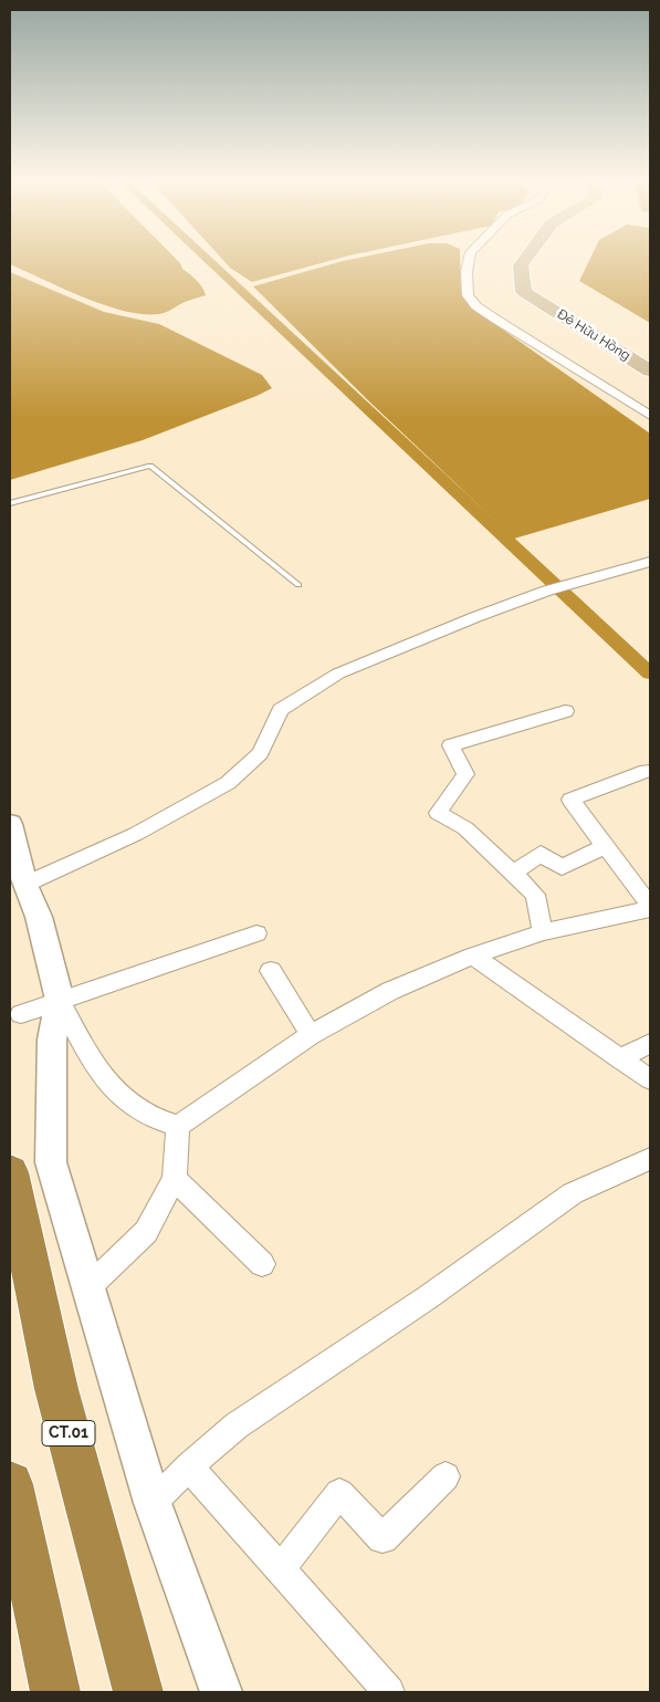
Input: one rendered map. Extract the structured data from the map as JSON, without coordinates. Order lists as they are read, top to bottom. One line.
{"streets":{"highway":["CT.01"],"main road":["Đê Hữu Hồng"]}}
